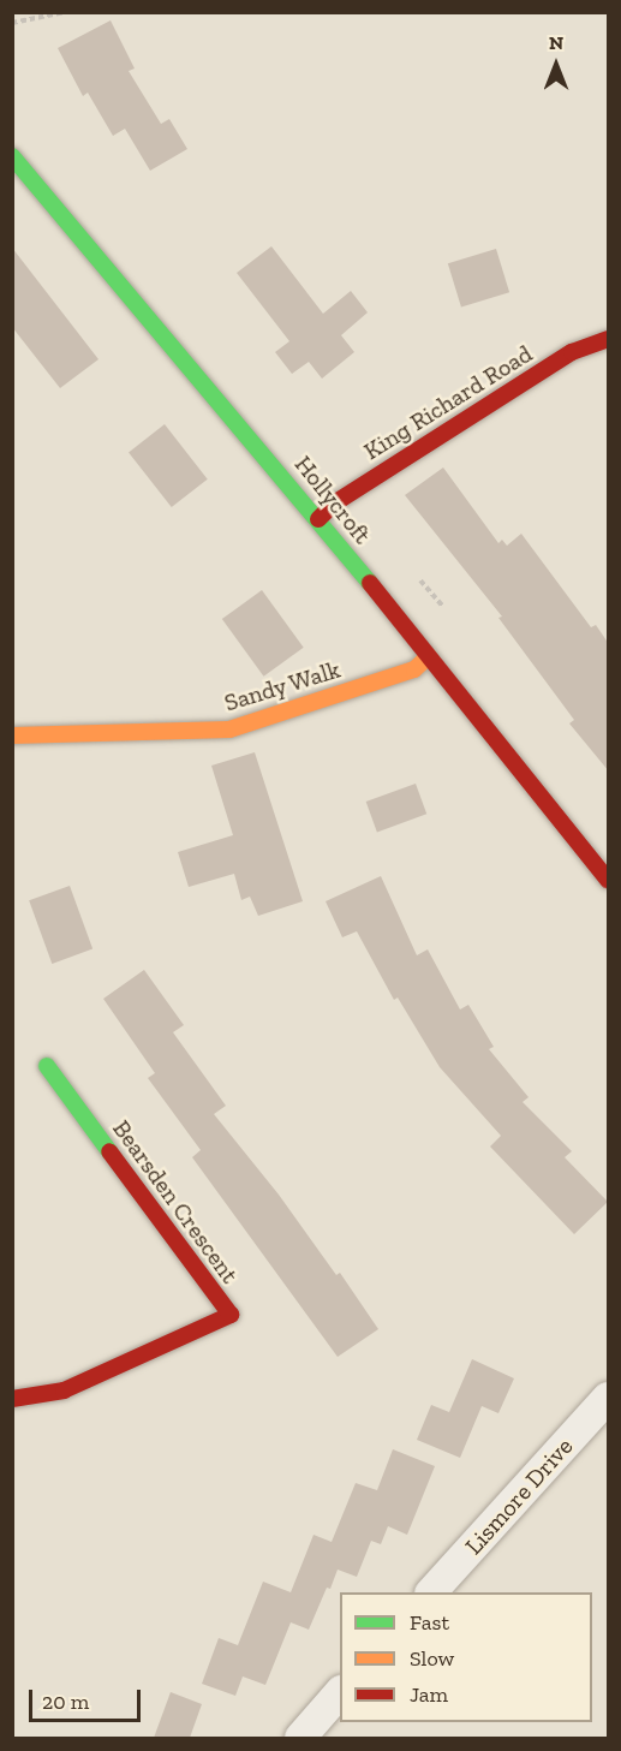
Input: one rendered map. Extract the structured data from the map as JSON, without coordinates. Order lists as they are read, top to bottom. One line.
{"streets":{"street":["King Richard Road","Hollycroft","Sandy Walk","Bearsden Crescent","Lismore Drive"]},"crossings":[["King Richard Road","Hollycroft"],["Hollycroft","Sandy Walk"]],"legend":["Fast","Slow","Jam"],"scale_bar":"20 m","north":"top"}
